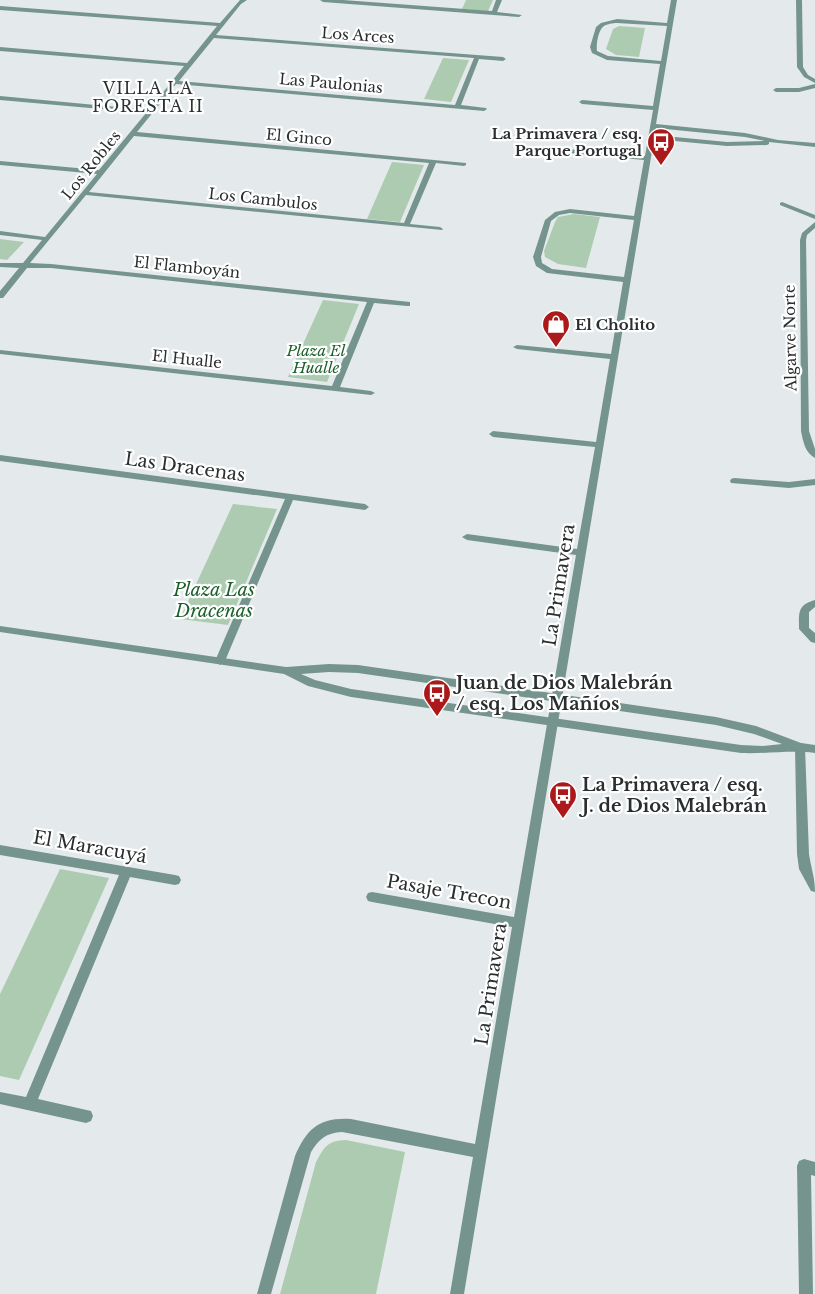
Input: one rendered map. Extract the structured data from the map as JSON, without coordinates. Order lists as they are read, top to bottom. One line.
{"streets":{"street":["Los Arces","Las Paulonias","El Ginco","Los Robles","Los Cambulos","El Flamboyán","Algarve Norte","El Hualle","Las Dracenas","La Primavera","El Maracuyá","Pasaje Trecon"]},"crossings":[["Los Arces","Los Robles"],["Las Paulonias","Los Robles"],["El Ginco","Los Robles"],["Los Robles","Los Cambulos"],["Los Robles","El Flamboyán"],["La Primavera","Pasaje Trecon"]],"districts":["VILLA LA FORESTA II"],"parks":["Plaza El Hualle","Plaza Las Dracenas"],"places":{"bus stop":["La Primavera / esq. Parque Portugal","Juan de Dios Malebrán / esq. Los Mañíos","La Primavera / esq. J. de Dios Malebrán"],"shop":["El Cholito"]}}
